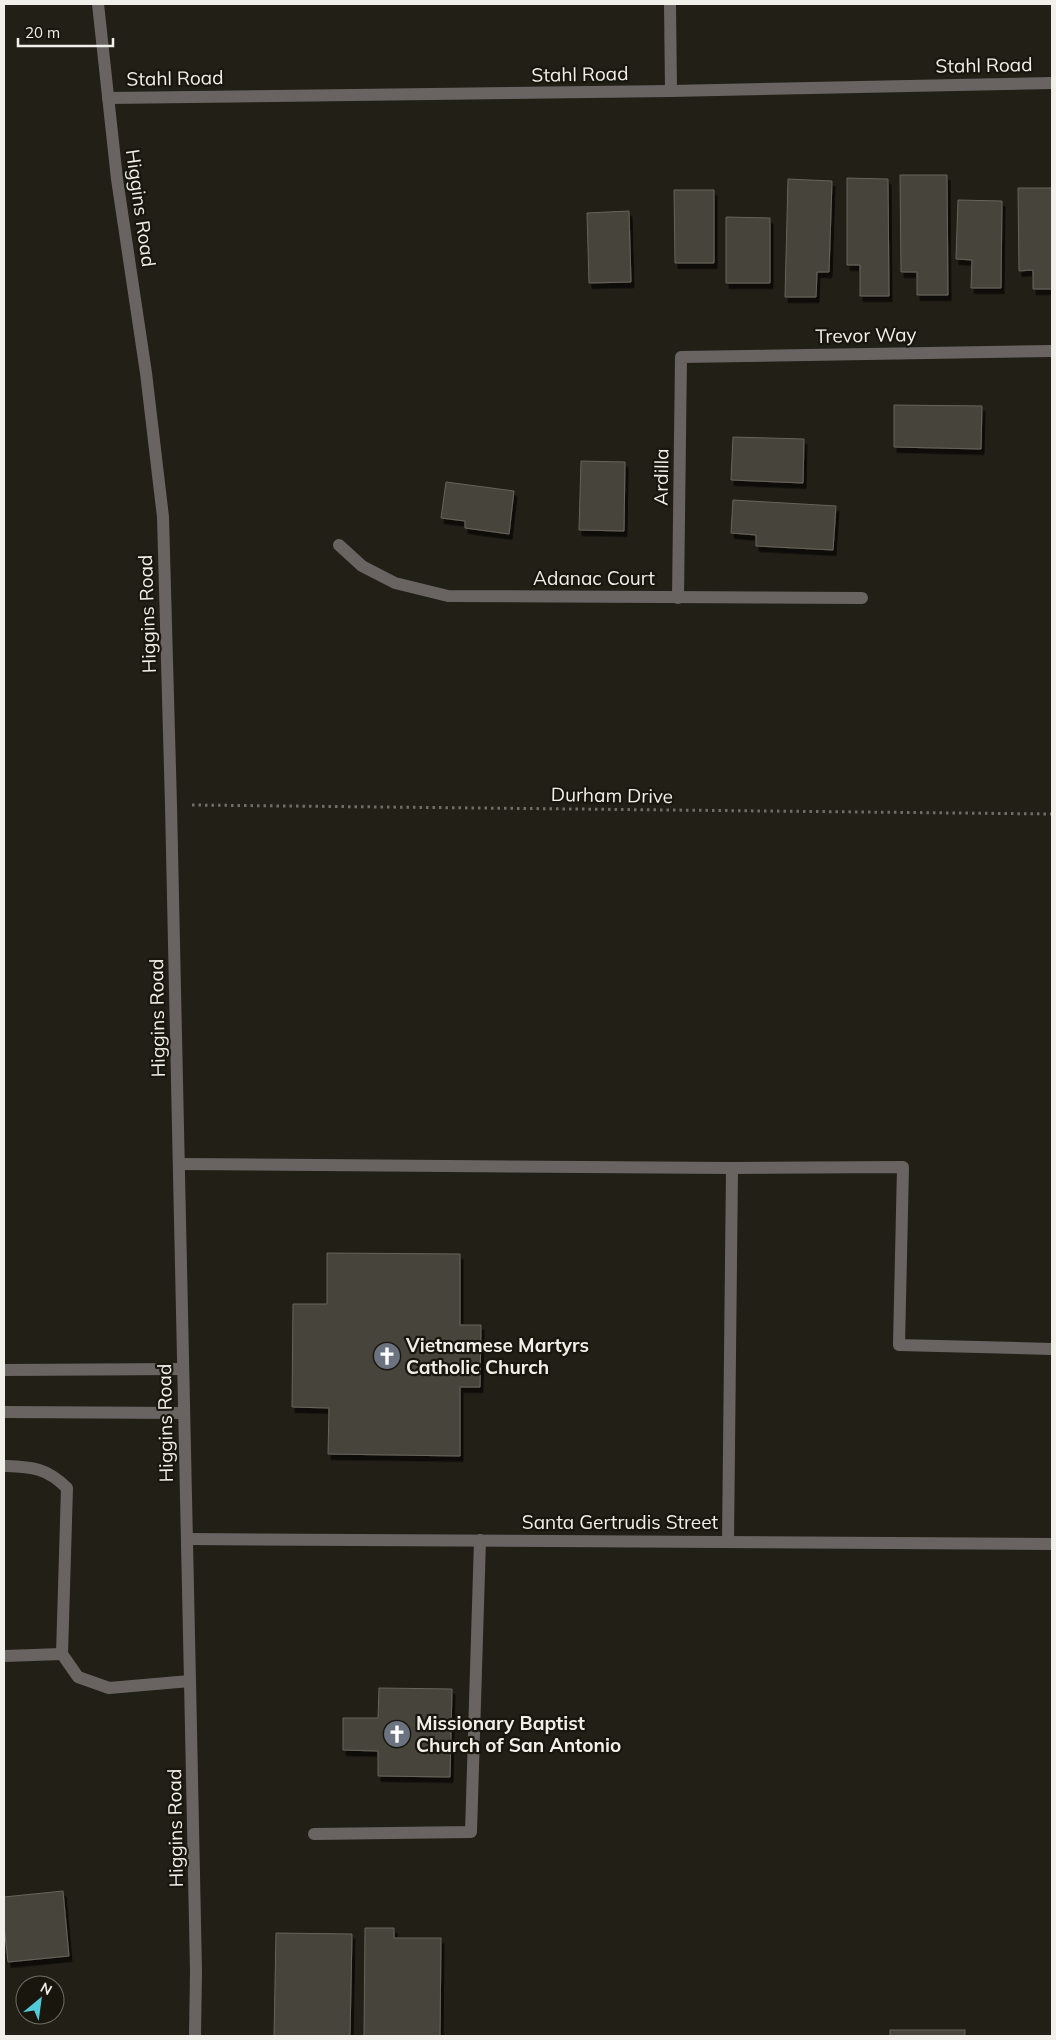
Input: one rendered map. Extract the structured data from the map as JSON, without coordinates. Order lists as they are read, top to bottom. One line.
{"streets":{"street":["Stahl Road","Higgins Road","Trevor Way","Ardilla","Adanac Court","Santa Gertrudis Street"],"path":["Durham Drive"]},"crossings":[["Stahl Road","Higgins Road"],["Higgins Road","Durham Drive"],["Higgins Road","Santa Gertrudis Street"],["Trevor Way","Ardilla"],["Ardilla","Adanac Court"]],"places":{"church":["Vietnamese Martyrs Catholic Church","Missionary Baptist Church of San Antonio"]},"scale_bar":"20 m","north":"top right"}
